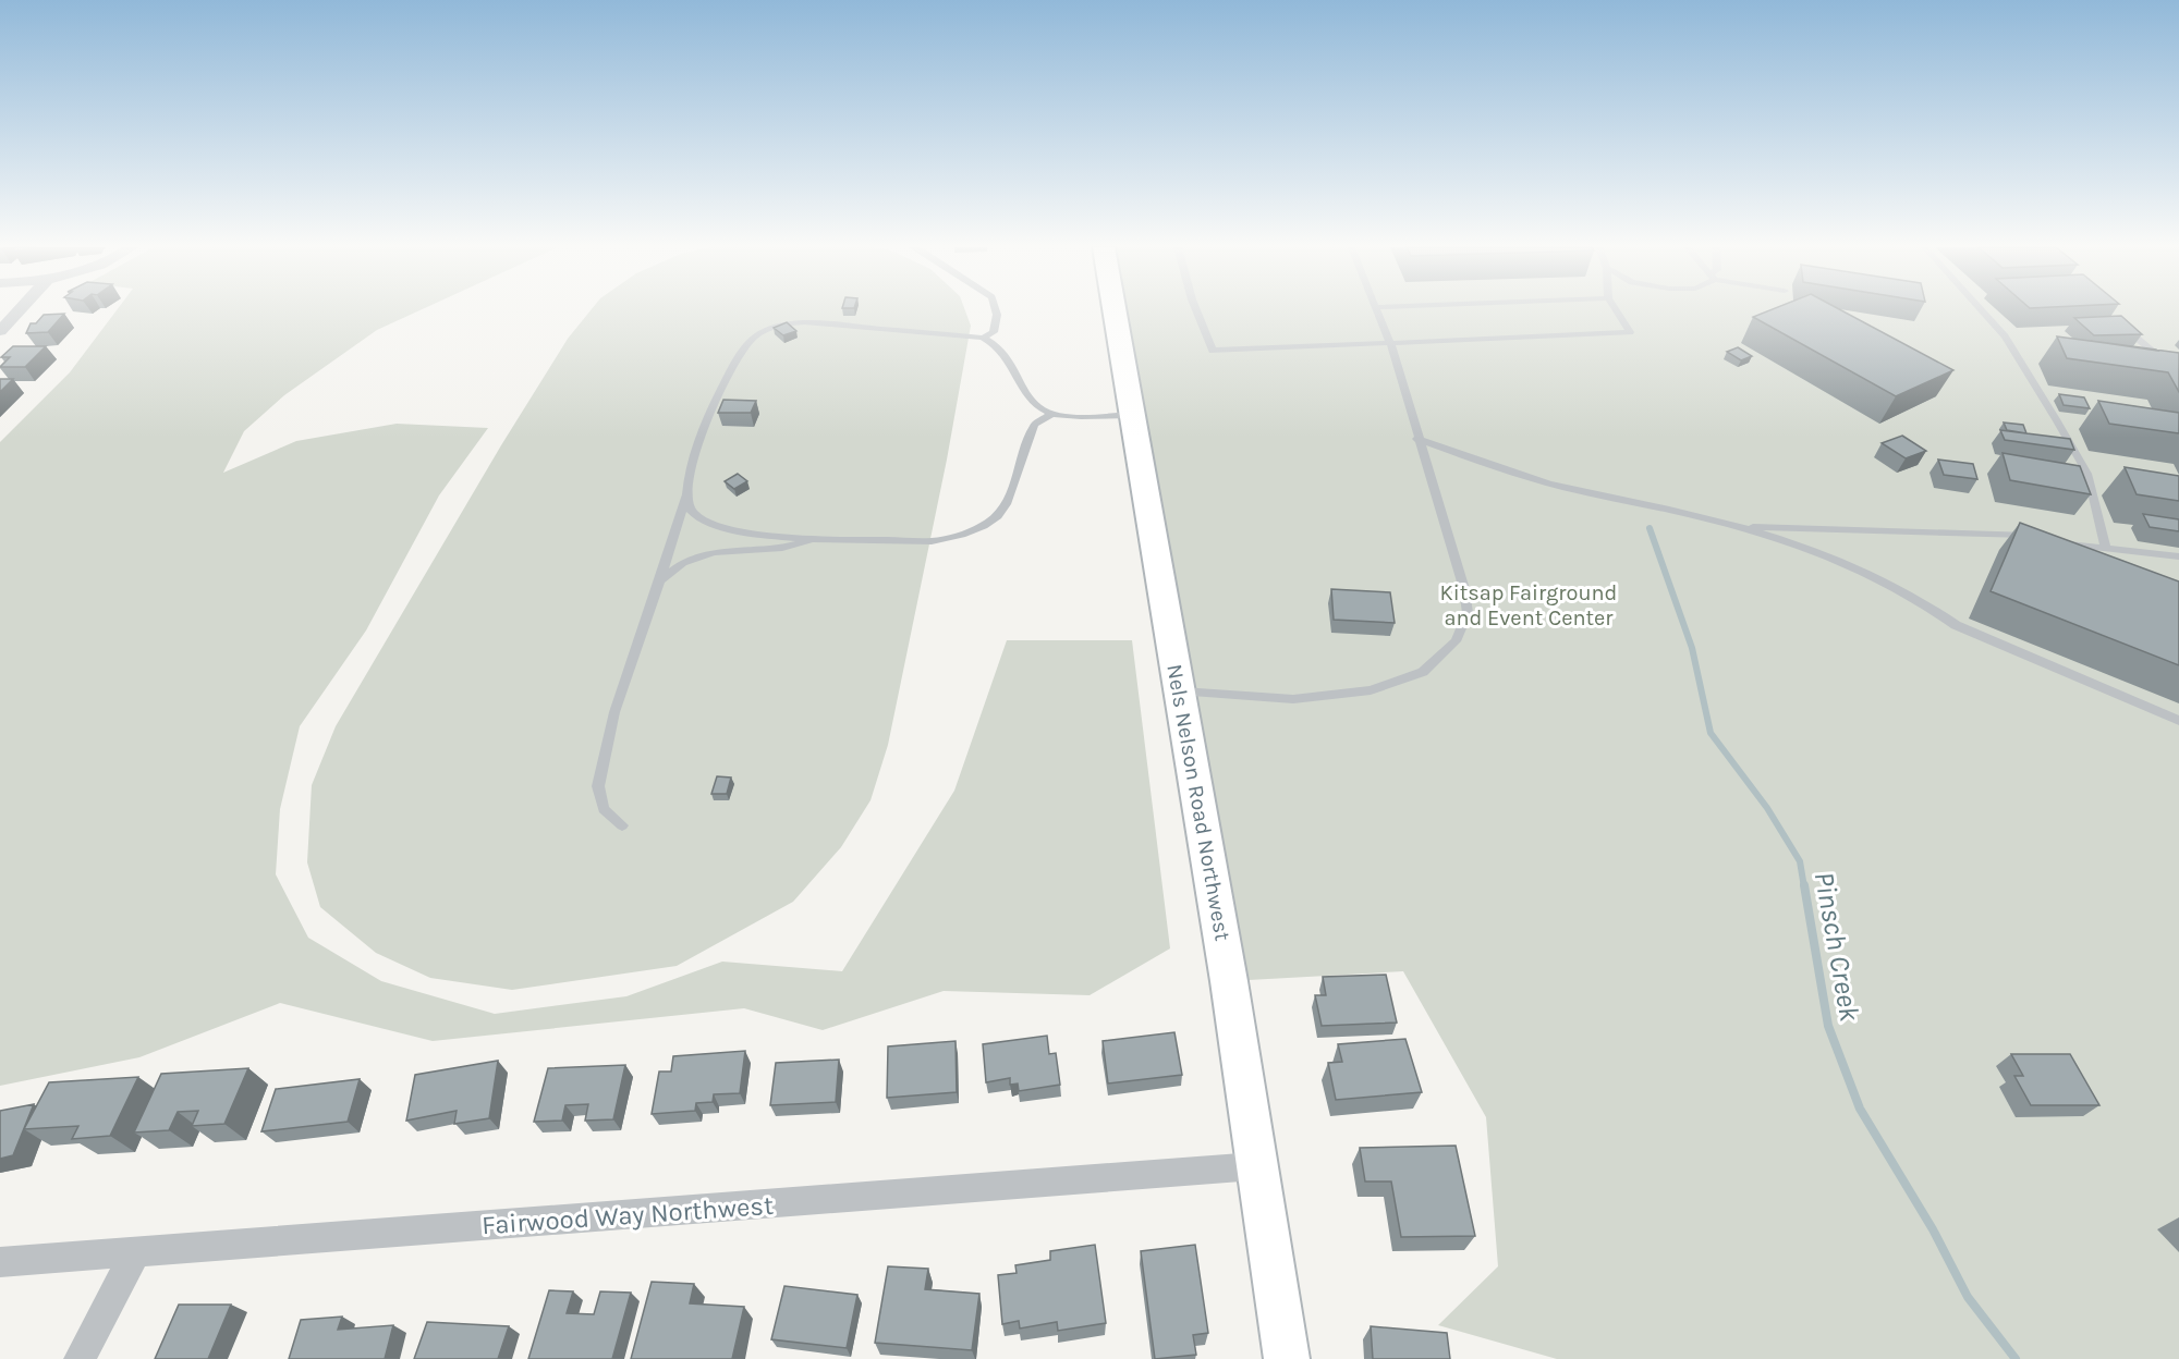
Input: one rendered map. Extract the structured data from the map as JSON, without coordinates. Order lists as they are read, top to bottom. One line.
{"streets":{"street":["Nels Nelson Road Northwest","Fairwood Way Northwest"]},"crossings":[["Nels Nelson Road Northwest","Fairwood Way Northwest"]],"water":["Pinsch Creek"],"parks":["Kitsap Fairground and Event Center"]}
